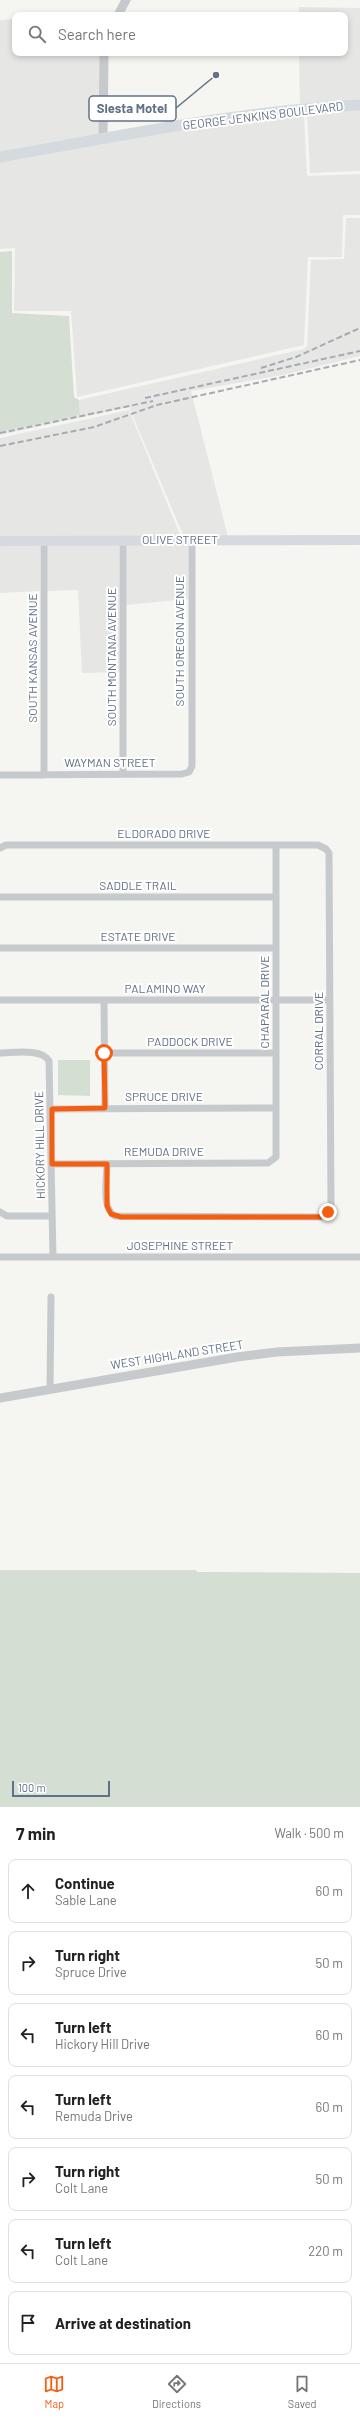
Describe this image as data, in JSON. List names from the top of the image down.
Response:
{
  "streets": {
    "main road": ["GEORGE JENKINS BOULEVARD", "OLIVE STREET"],
    "street": [
      "SOUTH OREGON AVENUE",
      "SOUTH MONTANA AVENUE",
      "SOUTH KANSAS AVENUE",
      "WAYMAN STREET",
      "ELDORADO DRIVE",
      "SADDLE TRAIL",
      "ESTATE DRIVE",
      "PALAMINO WAY",
      "CHAPARAL DRIVE",
      "CORRAL DRIVE",
      "PADDOCK DRIVE",
      "SPRUCE DRIVE",
      "HICKORY HILL DRIVE",
      "REMUDA DRIVE",
      "JOSEPHINE STREET",
      "WEST HIGHLAND STREET"
    ]
  },
  "crossings": [
    ["OLIVE STREET", "SOUTH OREGON AVENUE"],
    ["OLIVE STREET", "SOUTH MONTANA AVENUE"],
    ["OLIVE STREET", "SOUTH KANSAS AVENUE"],
    ["SOUTH OREGON AVENUE", "WAYMAN STREET"],
    ["SOUTH MONTANA AVENUE", "WAYMAN STREET"],
    ["SOUTH KANSAS AVENUE", "WAYMAN STREET"],
    ["ELDORADO DRIVE", "CHAPARAL DRIVE"],
    ["ELDORADO DRIVE", "CORRAL DRIVE"],
    ["SADDLE TRAIL", "CHAPARAL DRIVE"],
    ["ESTATE DRIVE", "CHAPARAL DRIVE"],
    ["PALAMINO WAY", "CHAPARAL DRIVE"],
    ["PALAMINO WAY", "CORRAL DRIVE"],
    ["CHAPARAL DRIVE", "PADDOCK DRIVE"],
    ["CHAPARAL DRIVE", "SPRUCE DRIVE"],
    ["CHAPARAL DRIVE", "REMUDA DRIVE"],
    ["CORRAL DRIVE", "REMUDA DRIVE"],
    ["SPRUCE DRIVE", "HICKORY HILL DRIVE"],
    ["HICKORY HILL DRIVE", "REMUDA DRIVE"],
    ["HICKORY HILL DRIVE", "JOSEPHINE STREET"]
  ],
  "places": ["Siesta Motel"],
  "scale_bar": "100 m",
  "page": {
    "search": "Search here",
    "scale": "100 m",
    "heading": ["7 min", "Walk · 500 m"],
    "list": [
      ["Continue", "Sable Lane", "60 m"],
      ["Turn right", "Spruce Drive", "50 m"],
      ["Turn left", "Hickory Hill Drive", "60 m"],
      ["Turn left", "Remuda Drive", "60 m"],
      ["Turn right", "Colt Lane", "50 m"],
      ["Turn left", "Colt Lane", "220 m"],
      "Arrive at destination"
    ],
    "nav": ["Map", "Directions", "Saved"]
  }
}
